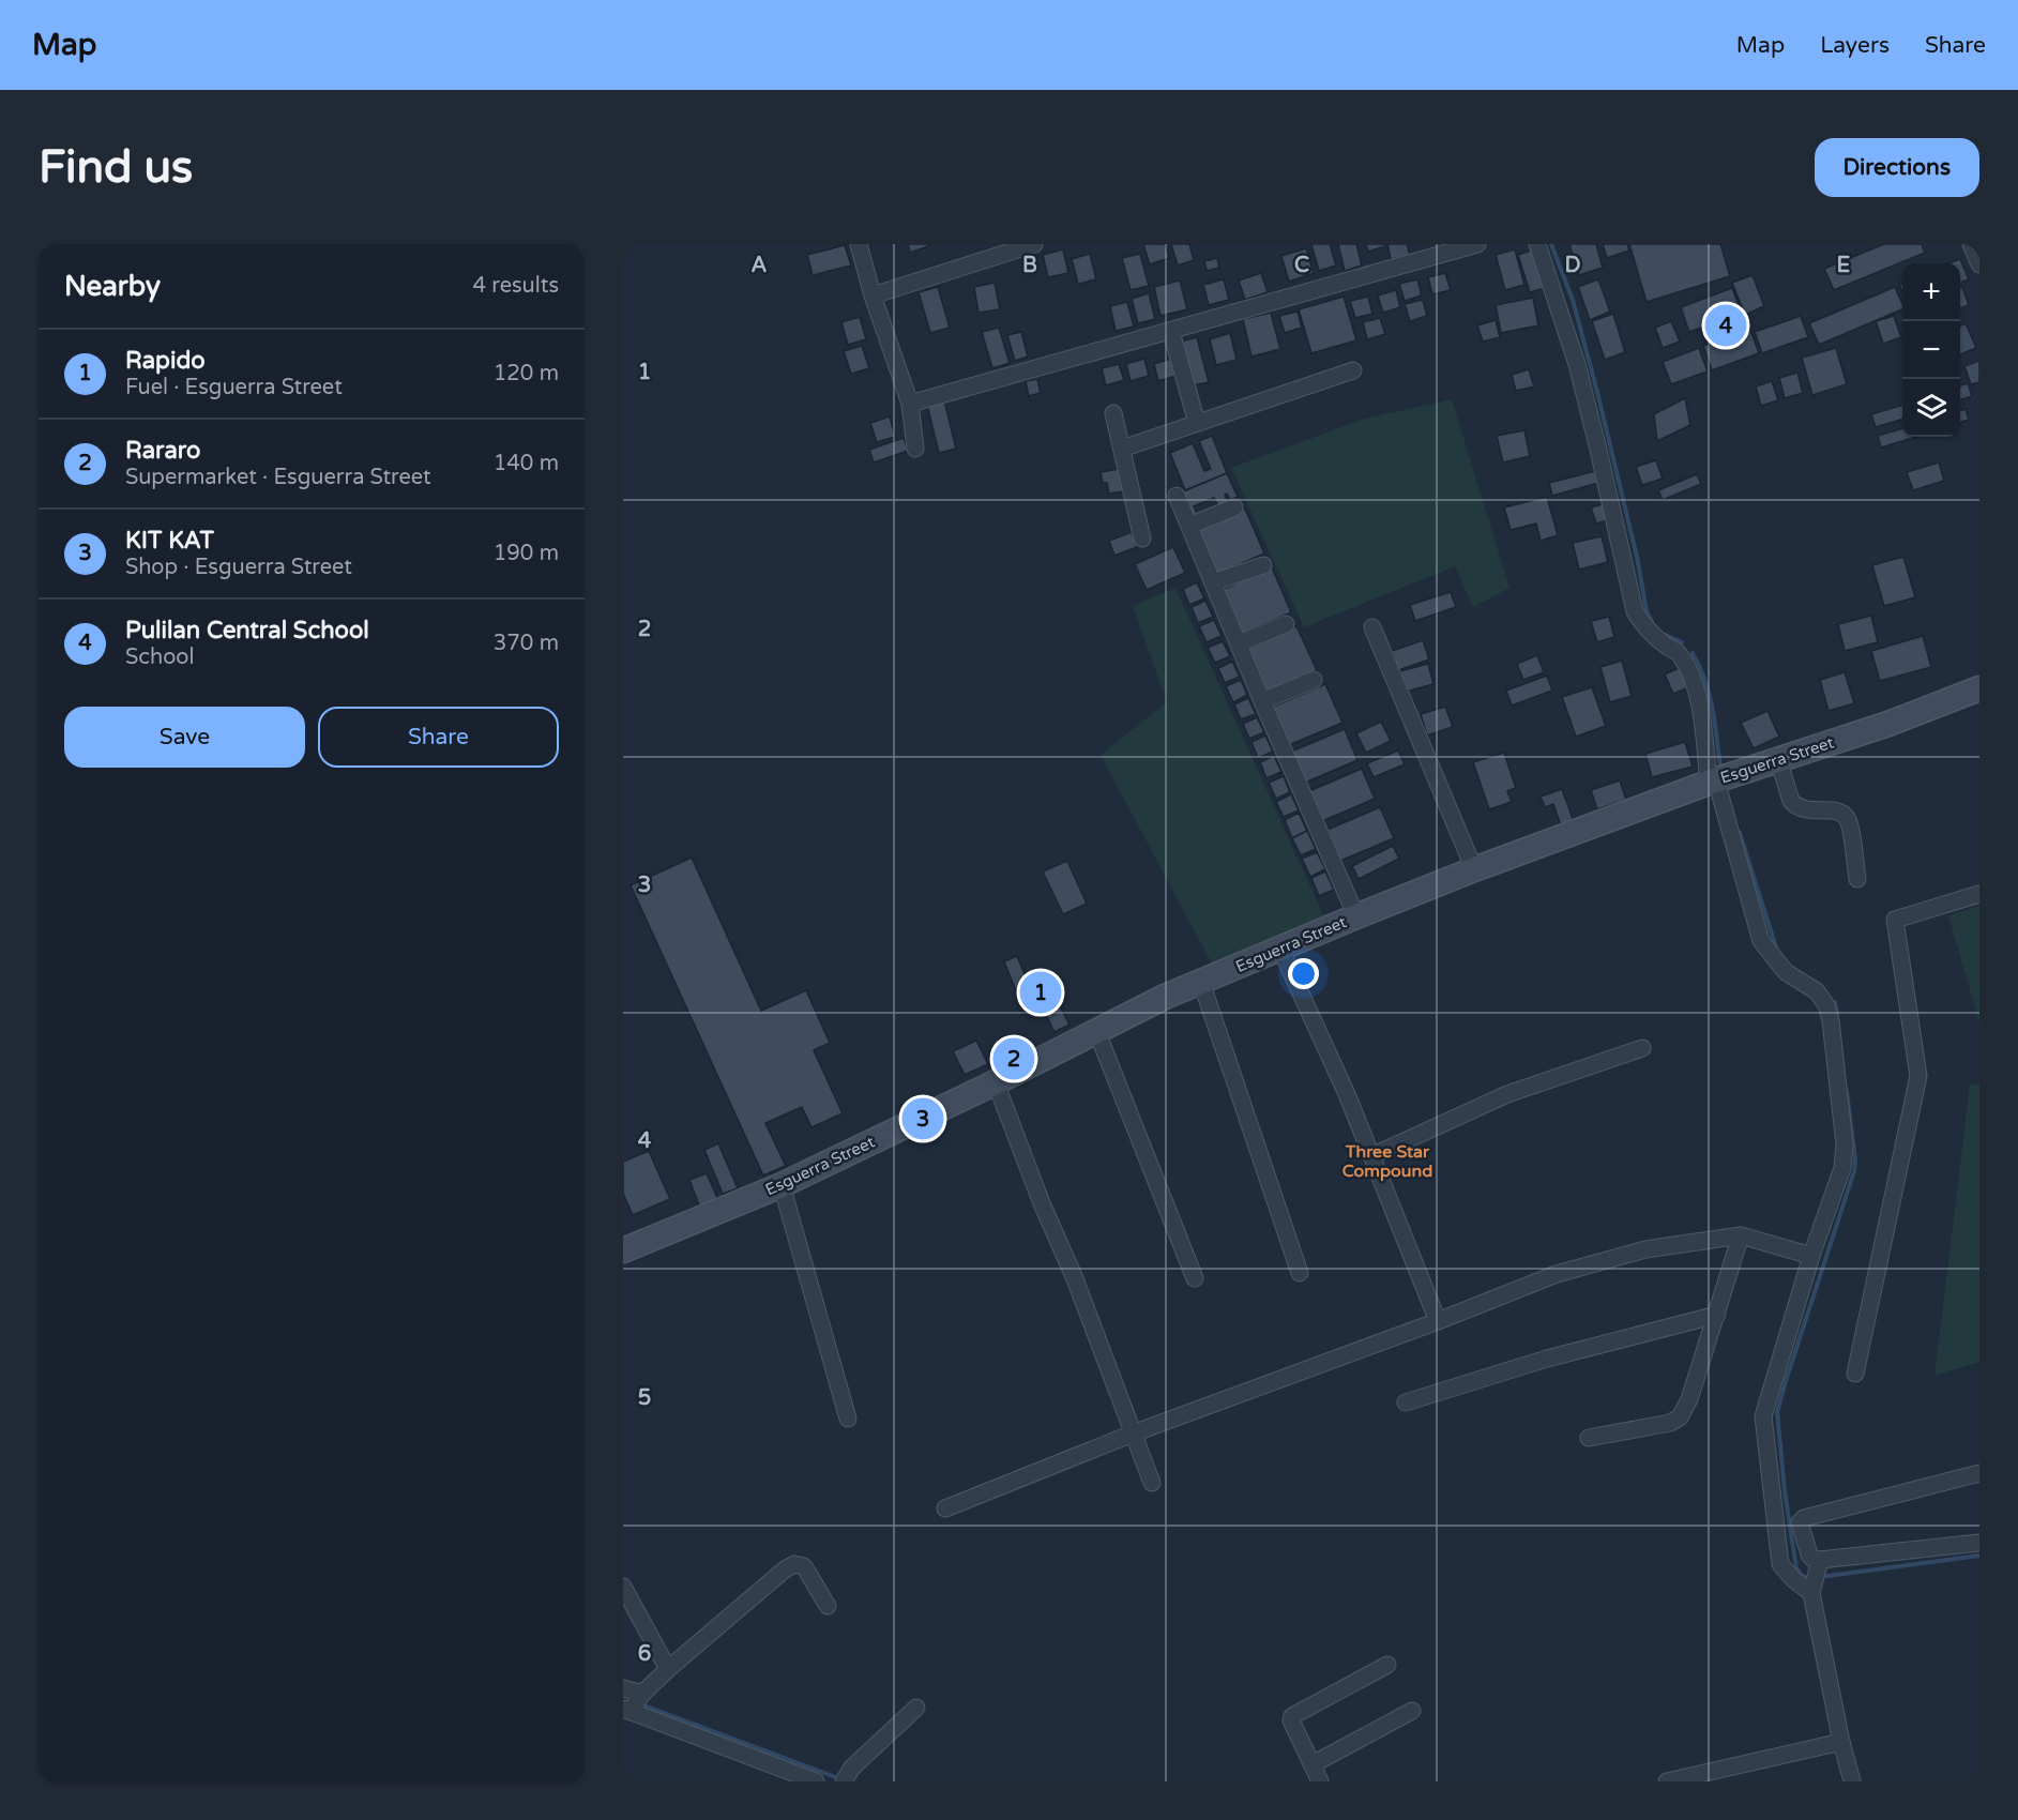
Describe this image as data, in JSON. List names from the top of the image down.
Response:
{
  "streets": {
    "main road": ["Esguerra Street"]
  },
  "districts": ["Three Star Compound"],
  "page": {
    "header": "Map",
    "nav": ["Map", "Layers", "Share"],
    "buttons": [
      "Directions",
      ["Save", "Share"]
    ],
    "title": "Find us",
    "heading": ["Nearby", "4 results"],
    "map_buttons": ["+", "−"],
    "pins": [
      "4",
      "1",
      "2",
      "3"
    ],
    "list": [
      {
        "mark": "1",
        "name": "Rapido",
        "note": "Fuel · Esguerra Street",
        "value": "120 m"
      },
      {
        "mark": "2",
        "name": "Rararo",
        "note": "Supermarket · Esguerra Street",
        "value": "140 m"
      },
      {
        "mark": "3",
        "name": "KIT KAT",
        "note": "Shop · Esguerra Street",
        "value": "190 m"
      },
      {
        "mark": "4",
        "name": "Pulilan Central School",
        "note": "School",
        "value": "370 m"
      }
    ]
  },
  "grid": {
    "columns": [
      "A",
      "B",
      "C",
      "D",
      "E"
    ],
    "rows": [
      "1",
      "2",
      "3",
      "4",
      "5",
      "6"
    ]
  }
}
